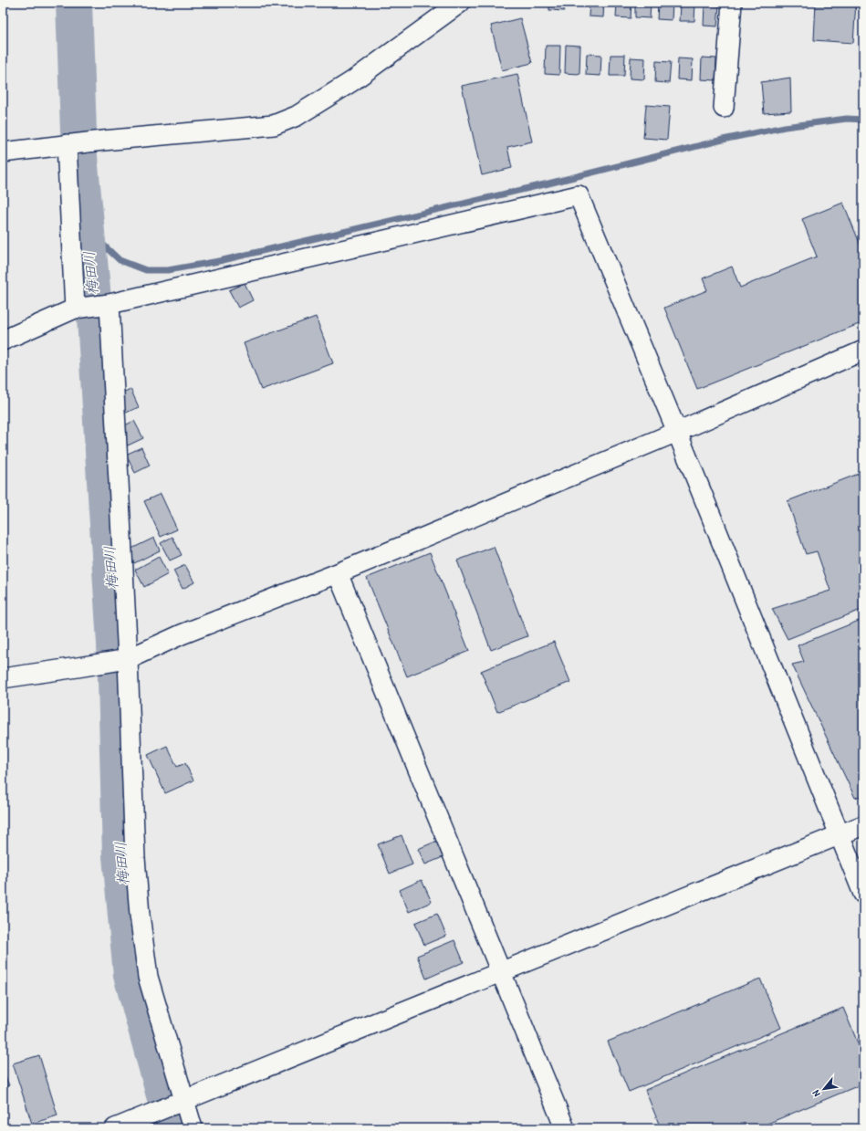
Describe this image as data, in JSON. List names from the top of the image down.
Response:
{
  "water": ["梅田川"],
  "north": "bottom left"
}
